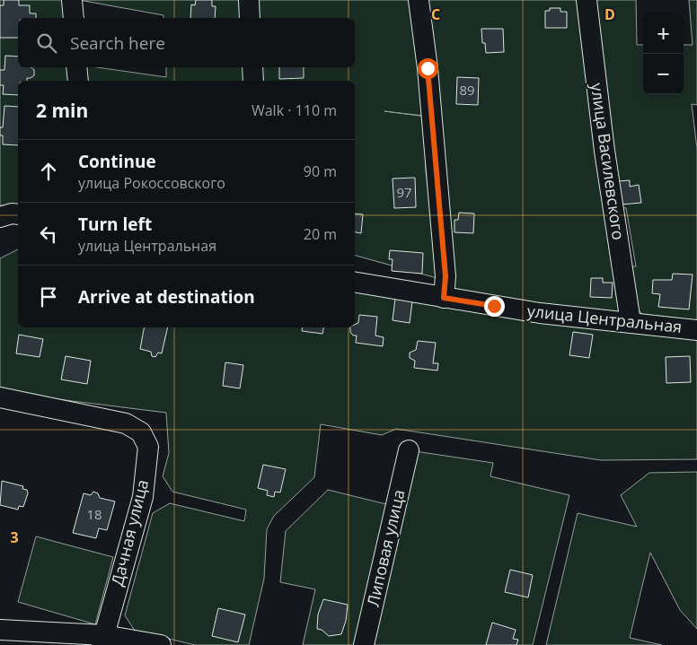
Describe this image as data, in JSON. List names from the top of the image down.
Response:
{
  "streets": {
    "street": [
      "улица Василевского",
      "улица Центральная",
      "Дачная улица",
      "Липовая улица"
    ]
  },
  "crossings": [
    ["улица Василевского", "улица Центральная"]
  ],
  "house_numbers": ["89", "97", "18"],
  "page": {
    "map_buttons": ["+", "−"],
    "search": "Search here",
    "heading": ["2 min", "Walk · 110 m"],
    "list": [
      ["Continue", "улица Рокоссовского", "90 m"],
      ["Turn left", "улица Центральная", "20 m"],
      "Arrive at destination"
    ]
  },
  "grid": {
    "columns": ["C", "D"],
    "rows": ["3"]
  }
}
